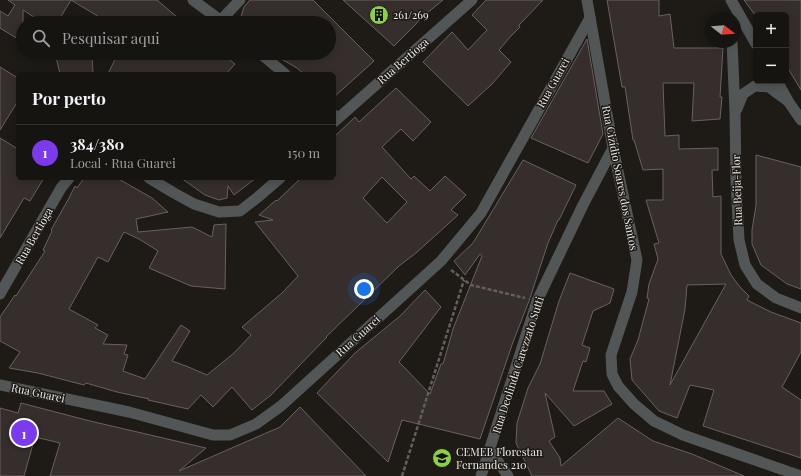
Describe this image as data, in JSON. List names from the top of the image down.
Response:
{
  "streets": {
    "street": [
      "Rua Bertioga",
      "Rua Guarei",
      "Rua Cizídio Soares dos Santos",
      "Rua Beija-Flor",
      "Rua Deolinda Carezzato Sutti"
    ]
  },
  "crossings": [
    ["Rua Guarei", "Rua Cizídio Soares dos Santos"],
    ["Rua Cizídio Soares dos Santos", "Rua Deolinda Carezzato Sutti"]
  ],
  "places": {
    "building": ["261/269"],
    "school or university": ["CEMEB Florestan Fernandes 210"]
  },
  "north": "right",
  "page": {
    "map_buttons": ["+", "−"],
    "search": "Pesquisar aqui",
    "heading": "Por perto",
    "list": [
      {
        "mark": "1",
        "name": "384/380",
        "note": "Local · Rua Guarei",
        "value": "150 m"
      }
    ],
    "pins": "1"
  }
}
